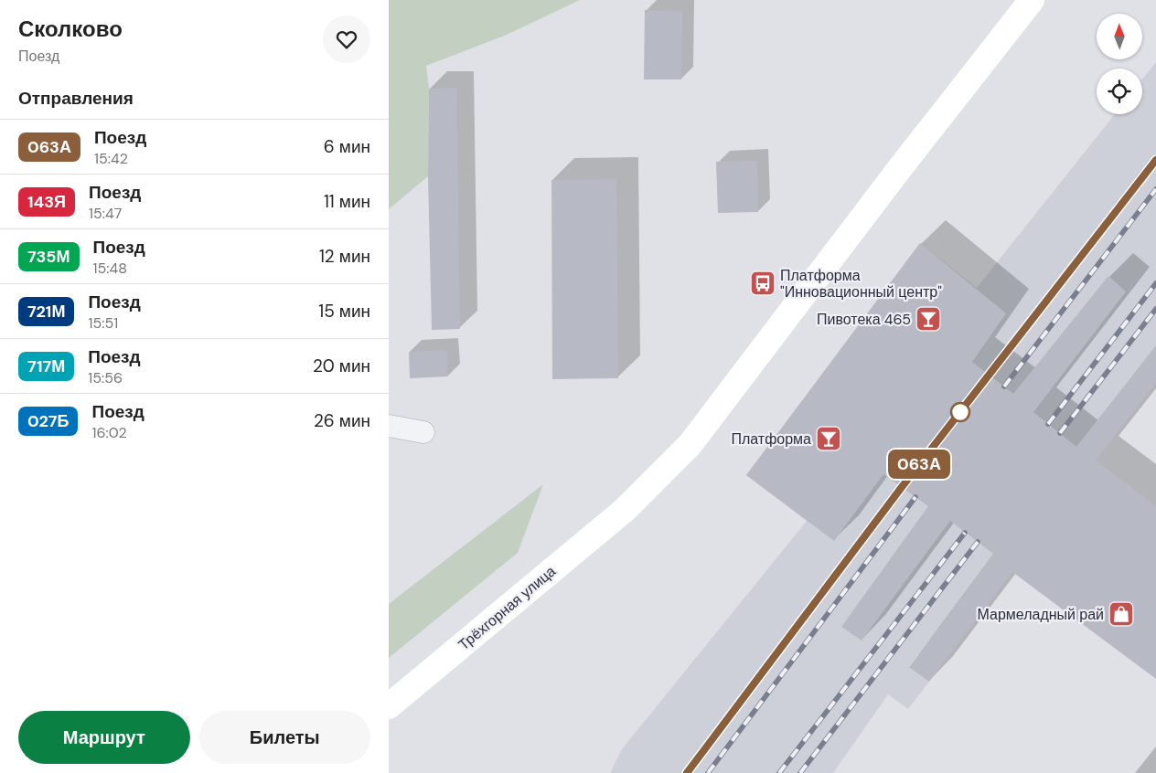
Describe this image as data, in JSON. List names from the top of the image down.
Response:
{
  "streets": {
    "street": ["Трёхгорная улица"]
  },
  "places": {
    "bus stop": ["Платформа \"Инновационный центр\""],
    "bar": ["Пивотека 465", "Платформа"],
    "shop": ["Мармеладный рай"]
  },
  "north": "top",
  "page": {
    "heading": [
      ["Сколково", "Поезд"],
      "Отправления"
    ],
    "on_map": "063А",
    "list": [
      {
        "mark": "063А",
        "name": "Поезд",
        "note": "15:42",
        "value": "6 мин"
      },
      {
        "mark": "143Я",
        "name": "Поезд",
        "note": "15:47",
        "value": "11 мин"
      },
      {
        "mark": "735М",
        "name": "Поезд",
        "note": "15:48",
        "value": "12 мин"
      },
      {
        "mark": "721М",
        "name": "Поезд",
        "note": "15:51",
        "value": "15 мин"
      },
      {
        "mark": "717М",
        "name": "Поезд",
        "note": "15:56",
        "value": "20 мин"
      },
      {
        "mark": "027Б",
        "name": "Поезд",
        "note": "16:02",
        "value": "26 мин"
      }
    ],
    "buttons": ["Маршрут", "Билеты"]
  }
}
